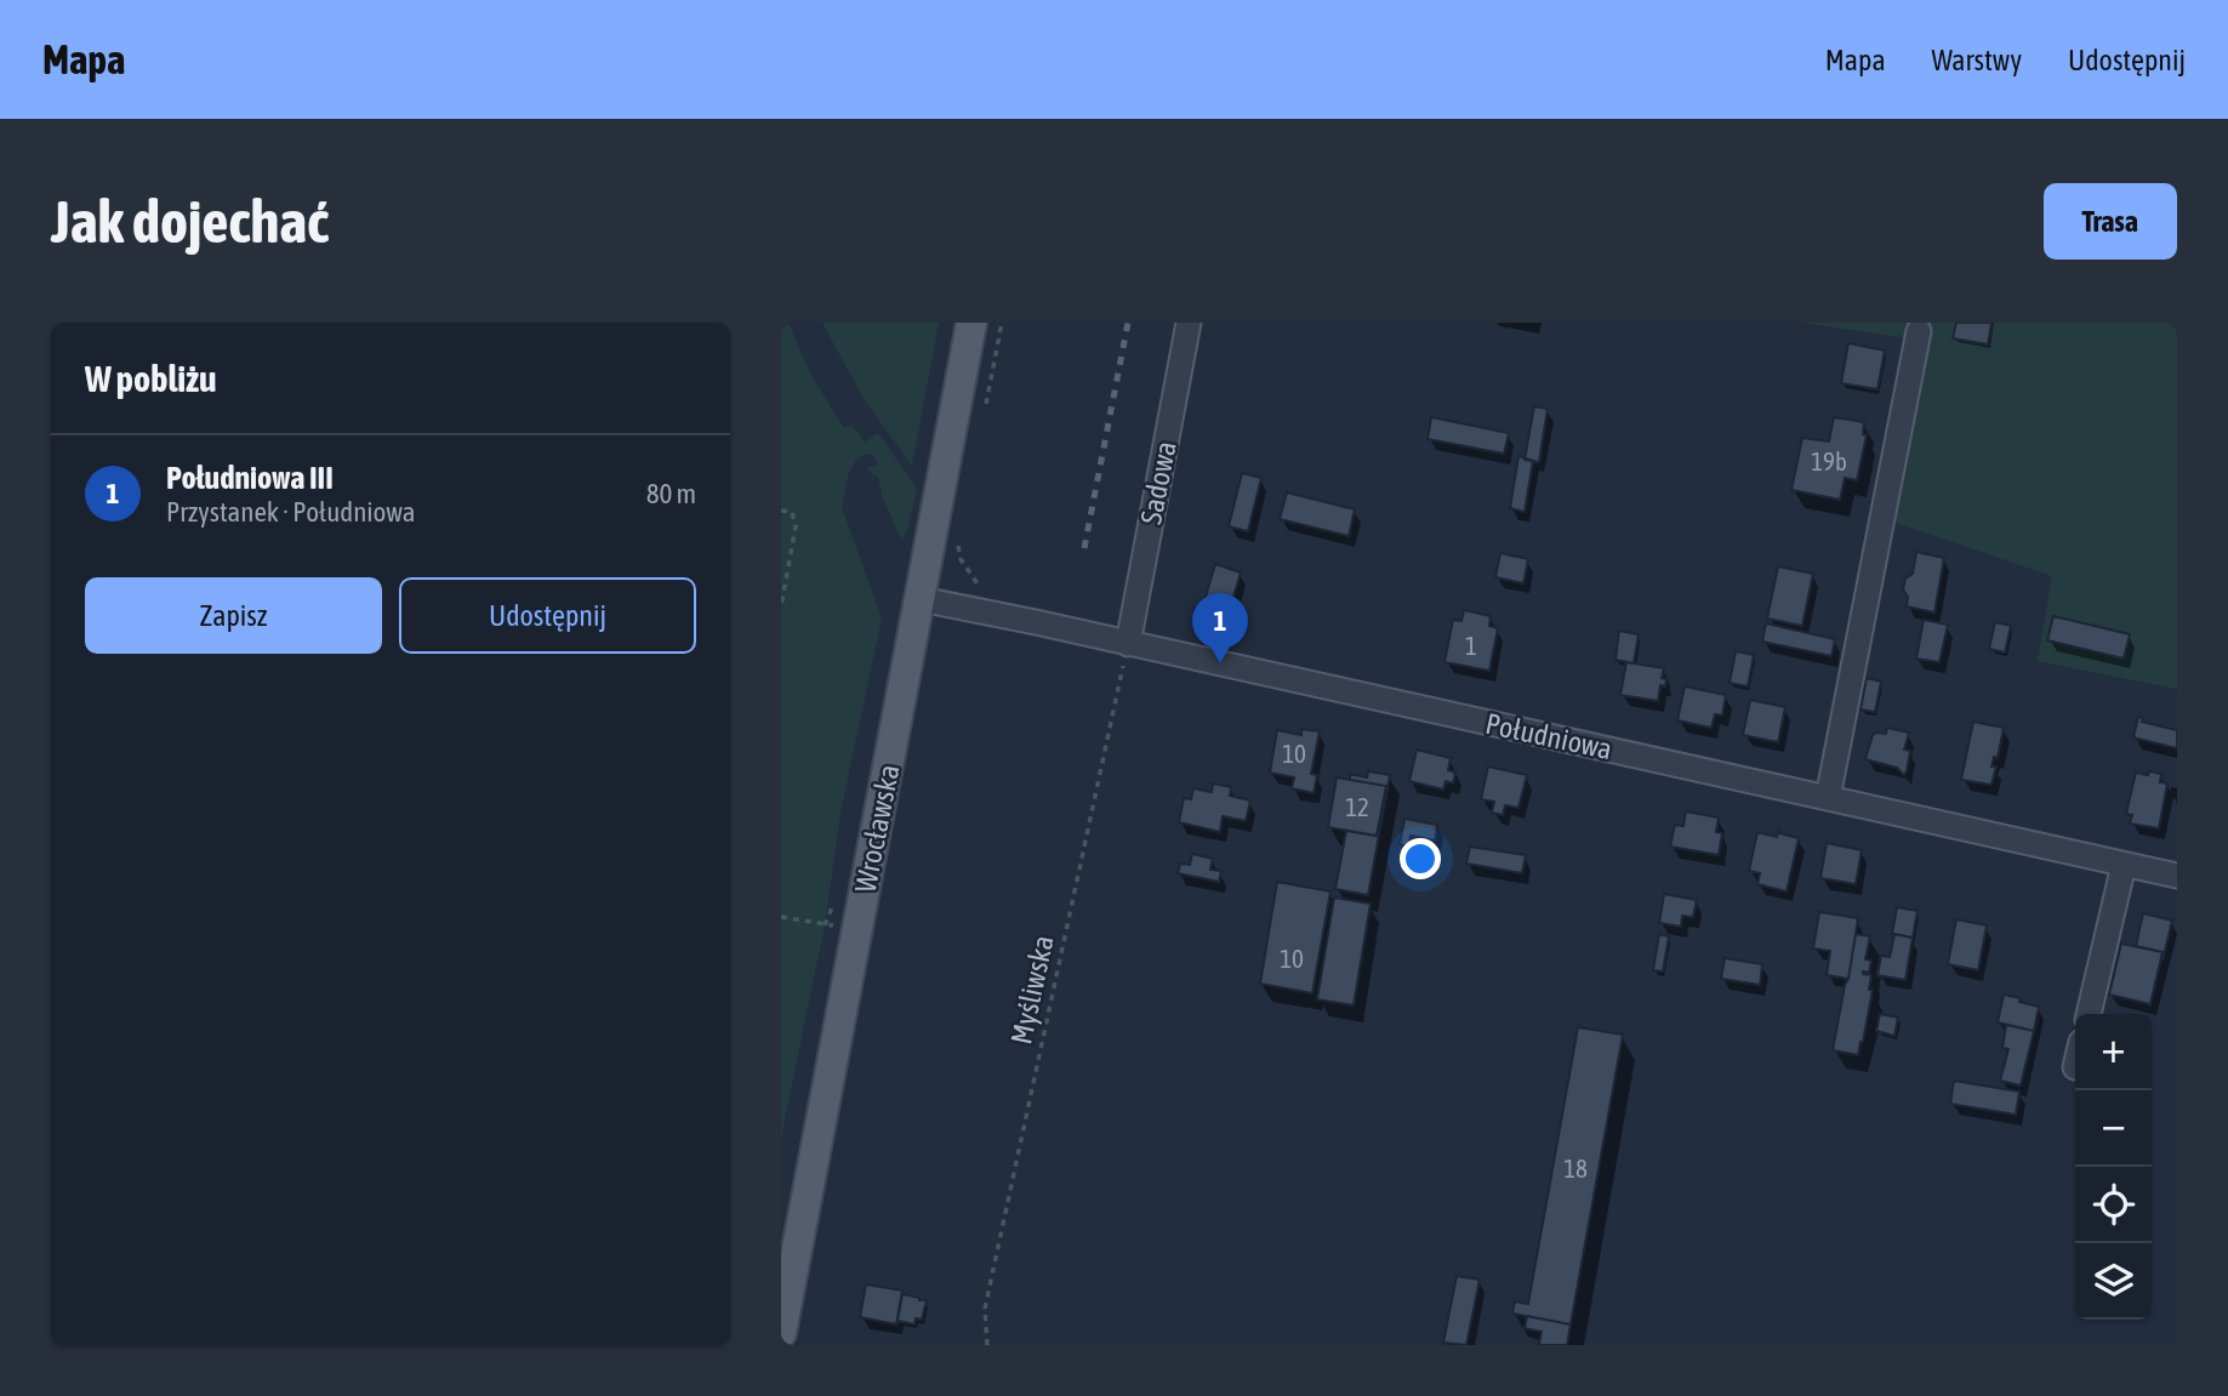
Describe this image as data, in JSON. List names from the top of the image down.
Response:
{
  "streets": {
    "main road": ["Wrocławska"],
    "street": ["Sadowa", "Południowa"],
    "path": ["Myśliwska"]
  },
  "crossings": [
    ["Sadowa", "Południowa"],
    ["Sadowa", "Myśliwska"],
    ["Południowa", "Wrocławska"],
    ["Południowa", "Myśliwska"]
  ],
  "house_numbers": [
    "19b",
    "1",
    "10",
    "12",
    "10",
    "18"
  ],
  "page": {
    "header": "Mapa",
    "nav": ["Mapa", "Warstwy", "Udostępnij"],
    "buttons": [
      "Trasa",
      ["Zapisz", "Udostępnij"]
    ],
    "title": "Jak dojechać",
    "heading": "W pobliżu",
    "list": [
      {
        "mark": "1",
        "name": "Południowa III",
        "note": "Przystanek · Południowa",
        "value": "80 m"
      }
    ],
    "pins": "1",
    "map_buttons": ["+", "−"]
  }
}
